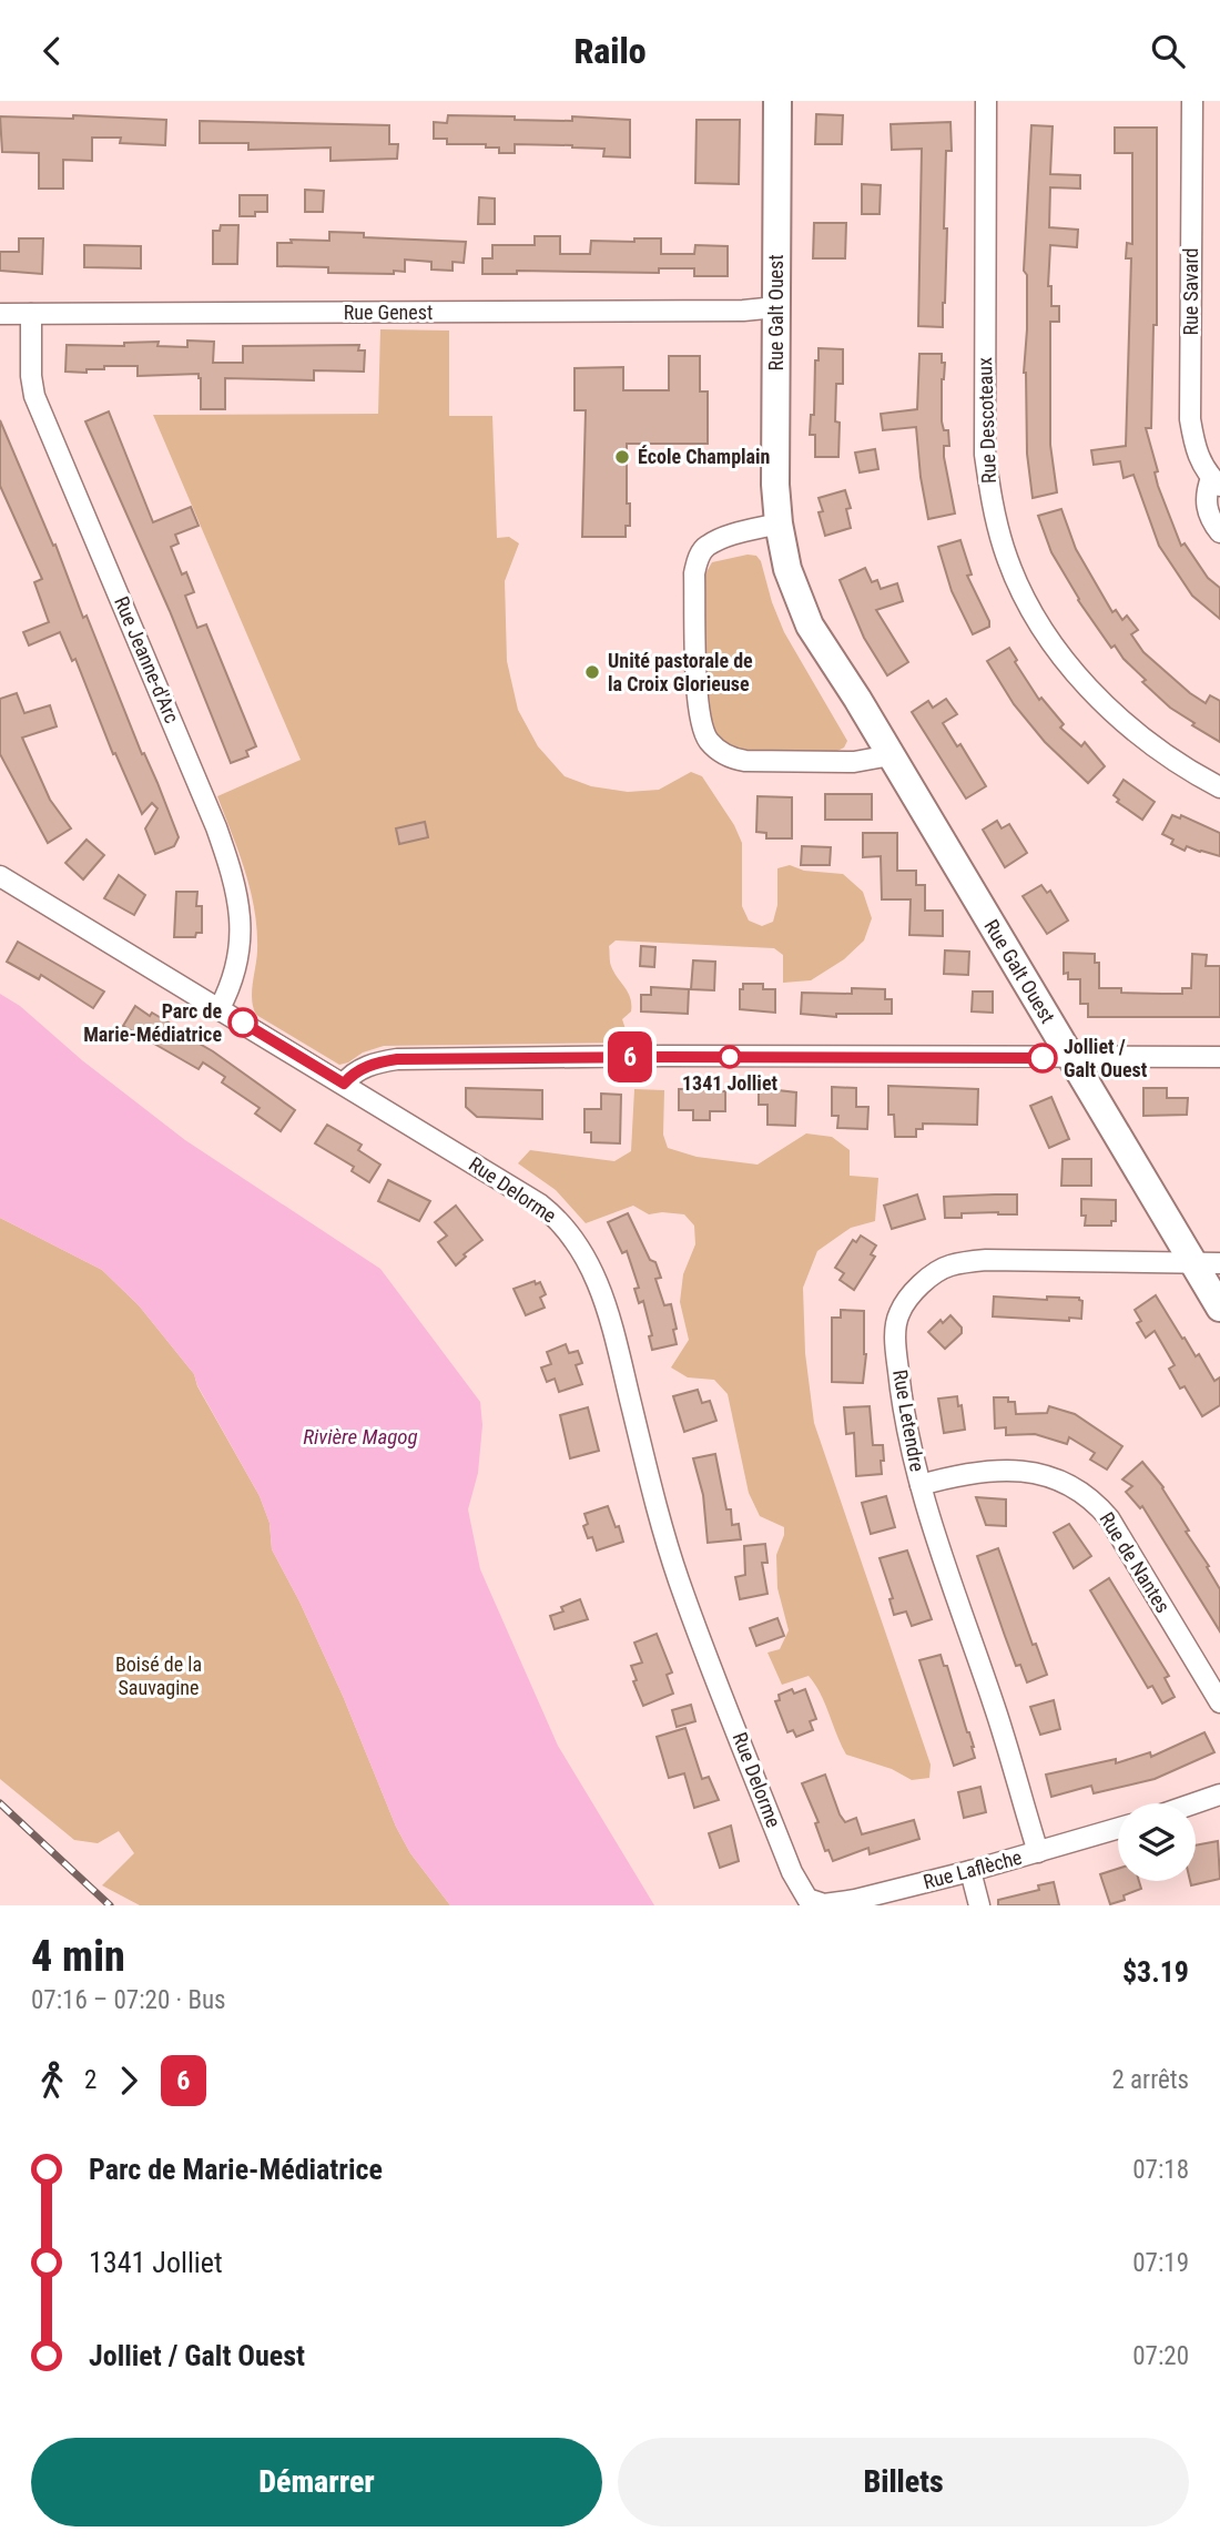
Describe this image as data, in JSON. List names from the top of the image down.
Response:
{
  "streets": {
    "street": [
      "Rue Savard",
      "Rue Genest",
      "Rue Galt Ouest",
      "Rue Descoteaux",
      "Rue Jeanne-d'Arc",
      "Rue Delorme",
      "Rue Letendre",
      "Rue de Nantes",
      "Rue Laflèche"
    ]
  },
  "crossings": [
    ["Rue Genest", "Rue Galt Ouest"],
    ["Rue Genest", "Rue Jeanne-d'Arc"],
    ["Rue Galt Ouest", "Rue Letendre"],
    ["Rue Jeanne-d'Arc", "Rue Delorme"],
    ["Rue Delorme", "Rue Laflèche"],
    ["Rue Letendre", "Rue de Nantes"],
    ["Rue Letendre", "Rue Laflèche"]
  ],
  "water": ["Rivière Magog"],
  "parks": ["Boisé de la Sauvagine"],
  "places": [
    "École Champlain",
    "Unité pastorale de la Croix Glorieuse",
    "Parc de Marie-Médiatrice",
    "1341 Jolliet",
    "Jolliet / Galt Ouest"
  ],
  "lines": ["bus line 6"],
  "page": {
    "header": "Railo",
    "on_map": "6",
    "heading": ["4 min", "07:16 – 07:20 · Bus", "$3.19"],
    "legs": ["2", "6", "2 arrêts"],
    "list": [
      {
        "name": "Parc de Marie-Médiatrice",
        "value": "07:18"
      },
      {
        "name": "1341 Jolliet",
        "value": "07:19"
      },
      {
        "name": "Jolliet / Galt Ouest",
        "value": "07:20"
      }
    ],
    "buttons": ["Démarrer", "Billets"]
  }
}
